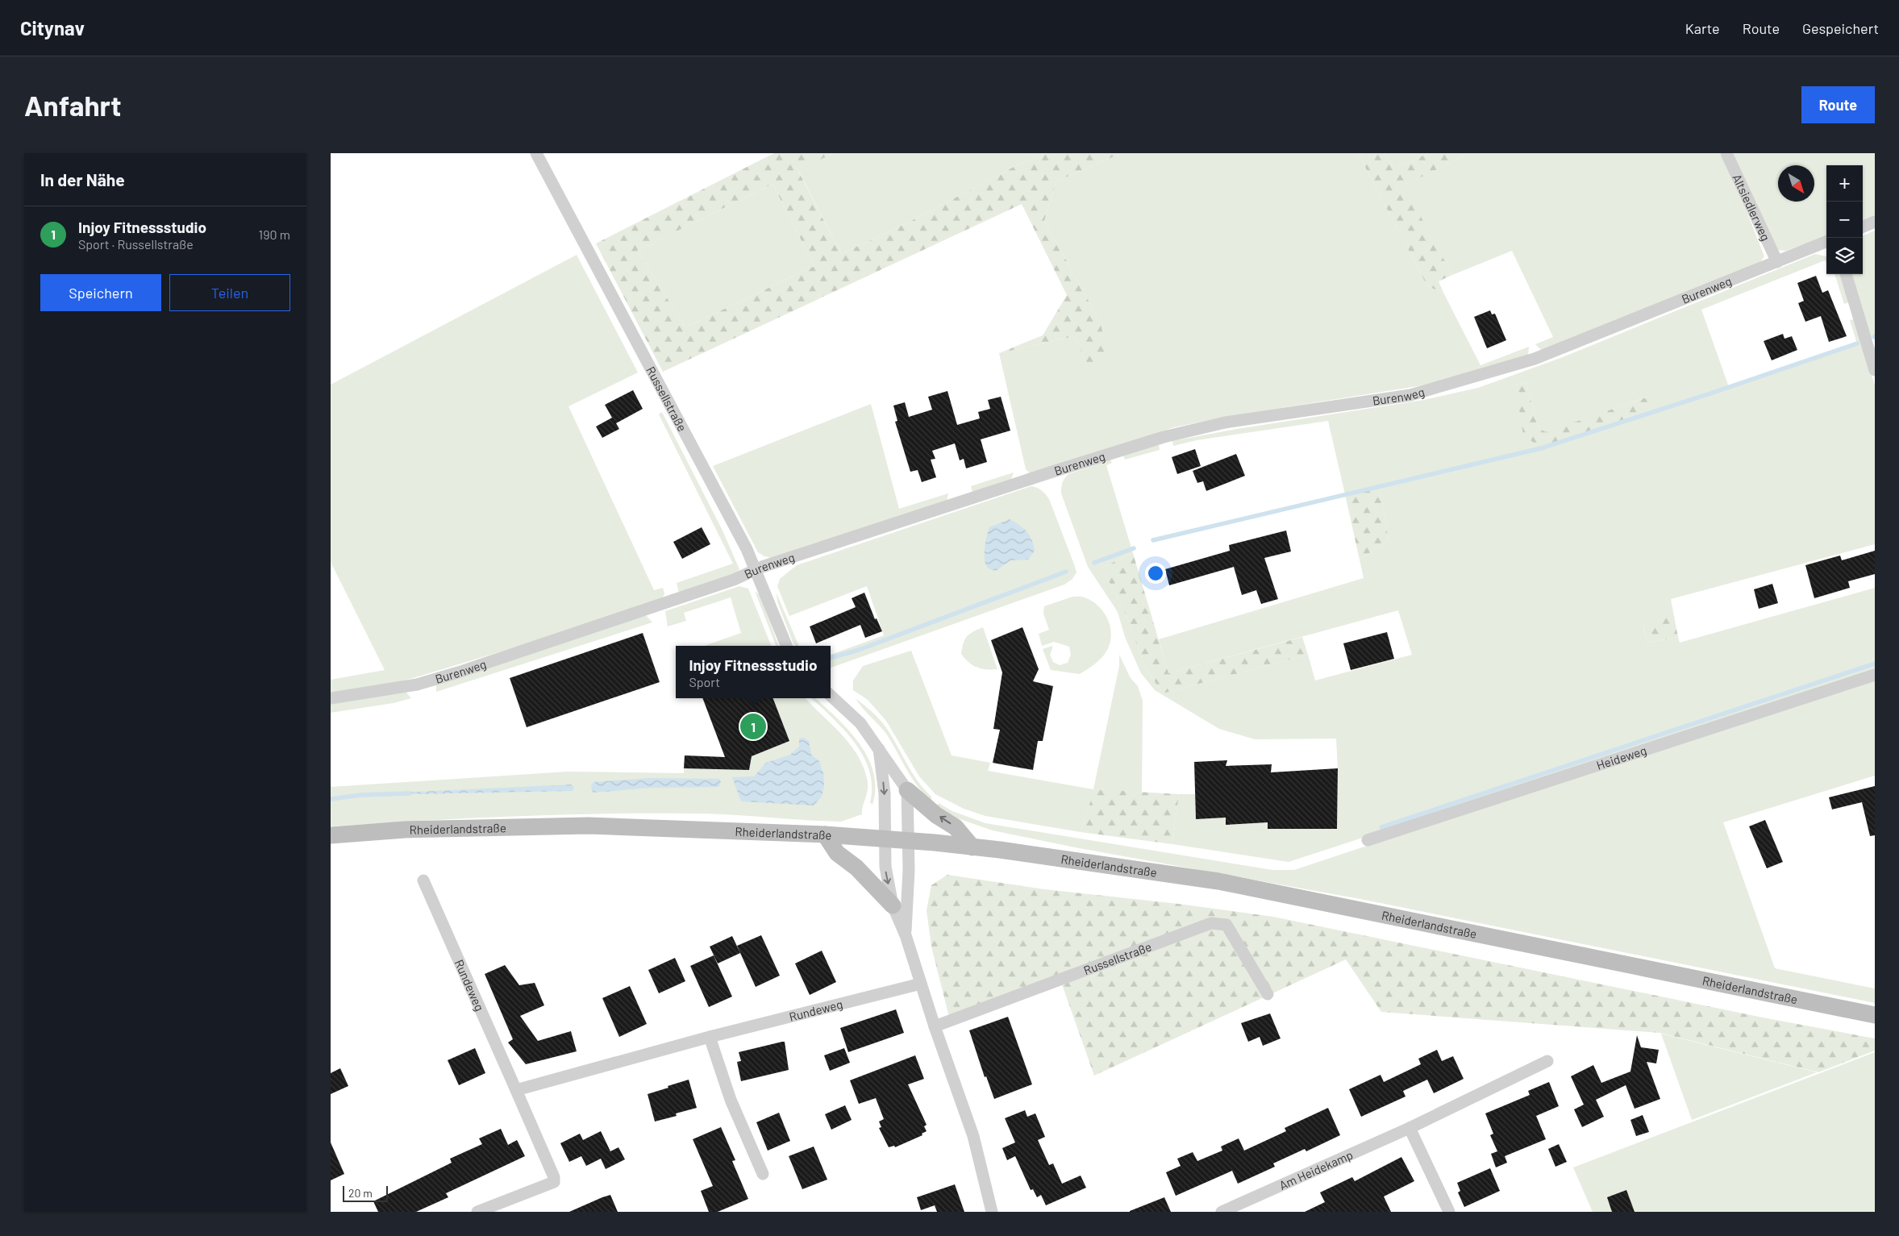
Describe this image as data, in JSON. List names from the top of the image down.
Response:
{
  "streets": {
    "main road": ["Rheiderlandstraße"],
    "street": [
      "Altsiedlerweg",
      "Burenweg",
      "Russellstraße",
      "Heideweg",
      "Rundeweg",
      "Am Heidekamp"
    ]
  },
  "crossings": [
    ["Altsiedlerweg", "Burenweg"],
    ["Burenweg", "Russellstraße"]
  ],
  "scale_bar": "20 m",
  "north": "bottom right",
  "page": {
    "header": "Citynav",
    "nav": ["Karte", "Route", "Gespeichert"],
    "buttons": [
      "Route",
      ["Speichern", "Teilen"]
    ],
    "title": "Anfahrt",
    "heading": "In der Nähe",
    "map_buttons": ["+", "−"],
    "list": [
      {
        "mark": "1",
        "name": "Injoy Fitnessstudio",
        "note": "Sport · Russellstraße",
        "value": "190 m"
      }
    ],
    "popup": ["Injoy Fitnessstudio", "Sport"],
    "pins": "1",
    "scale": "20 m"
  }
}
